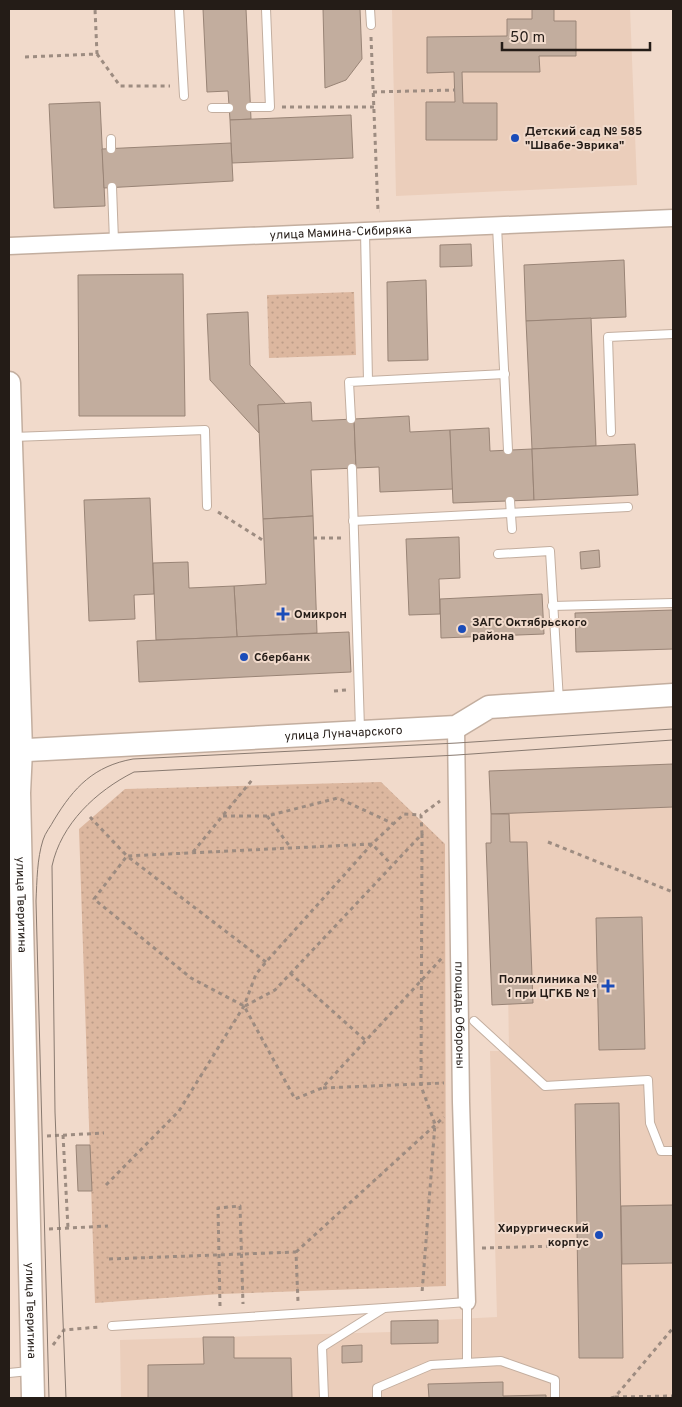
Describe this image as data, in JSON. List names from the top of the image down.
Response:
{
  "streets": {
    "street": [
      "улица Мамина-Сибиряка",
      "улица Луначарского",
      "улица Тверитина",
      "площадь Обороны"
    ]
  },
  "crossings": [
    ["улица Луначарского", "улица Тверитина"],
    ["улица Луначарского", "площадь Обороны"]
  ],
  "places": {
    "other": [
      "Детский сад № 585 \"Швабе-Эврика\"",
      "ЗАГС Октябрьского района",
      "Сбербанк",
      "Хирургический корпус"
    ],
    "health": ["Омикрон", "Поликлиника № 1 при ЦГКБ № 1"]
  },
  "scale_bar": "50 m"
}
